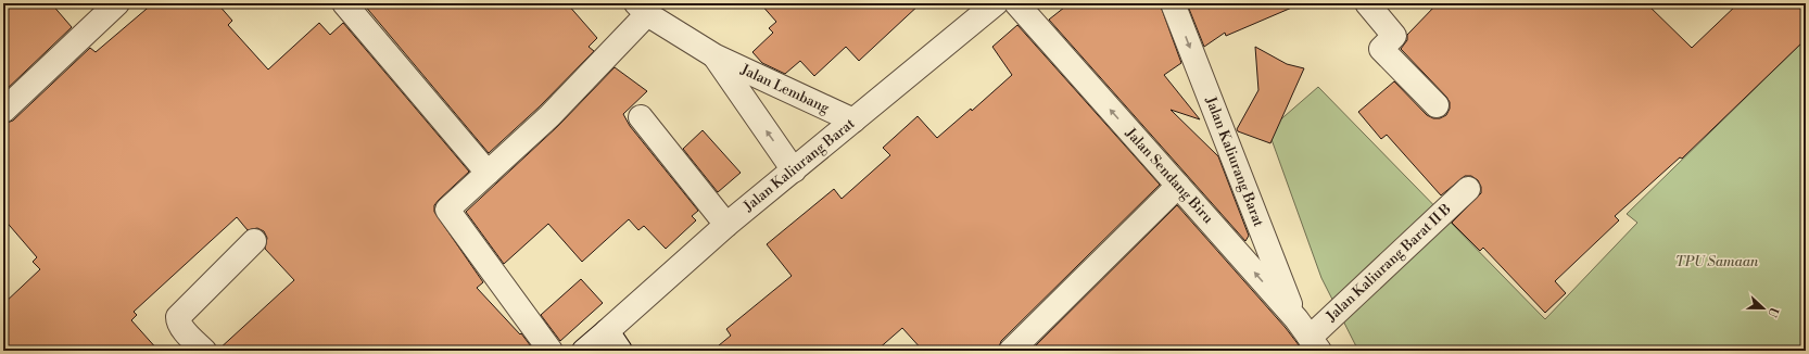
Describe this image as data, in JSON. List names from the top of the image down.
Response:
{
  "streets": {
    "street": [
      "Jalan Lembang",
      "Jalan Kaliurang Barat",
      "Jalan Sendang Biru",
      "Jalan Kaliurang Barat II B"
    ]
  },
  "crossings": [
    ["Jalan Lembang", "Jalan Kaliurang Barat"],
    ["Jalan Kaliurang Barat", "Jalan Sendang Biru"],
    ["Jalan Kaliurang Barat", "Jalan Kaliurang Barat II B"],
    ["Jalan Sendang Biru", "Jalan Kaliurang Barat II B"]
  ],
  "one_way": ["Jalan Kaliurang Barat", "Jalan Sendang Biru"],
  "parks": ["TPU Samaan"],
  "north": "right"
}
